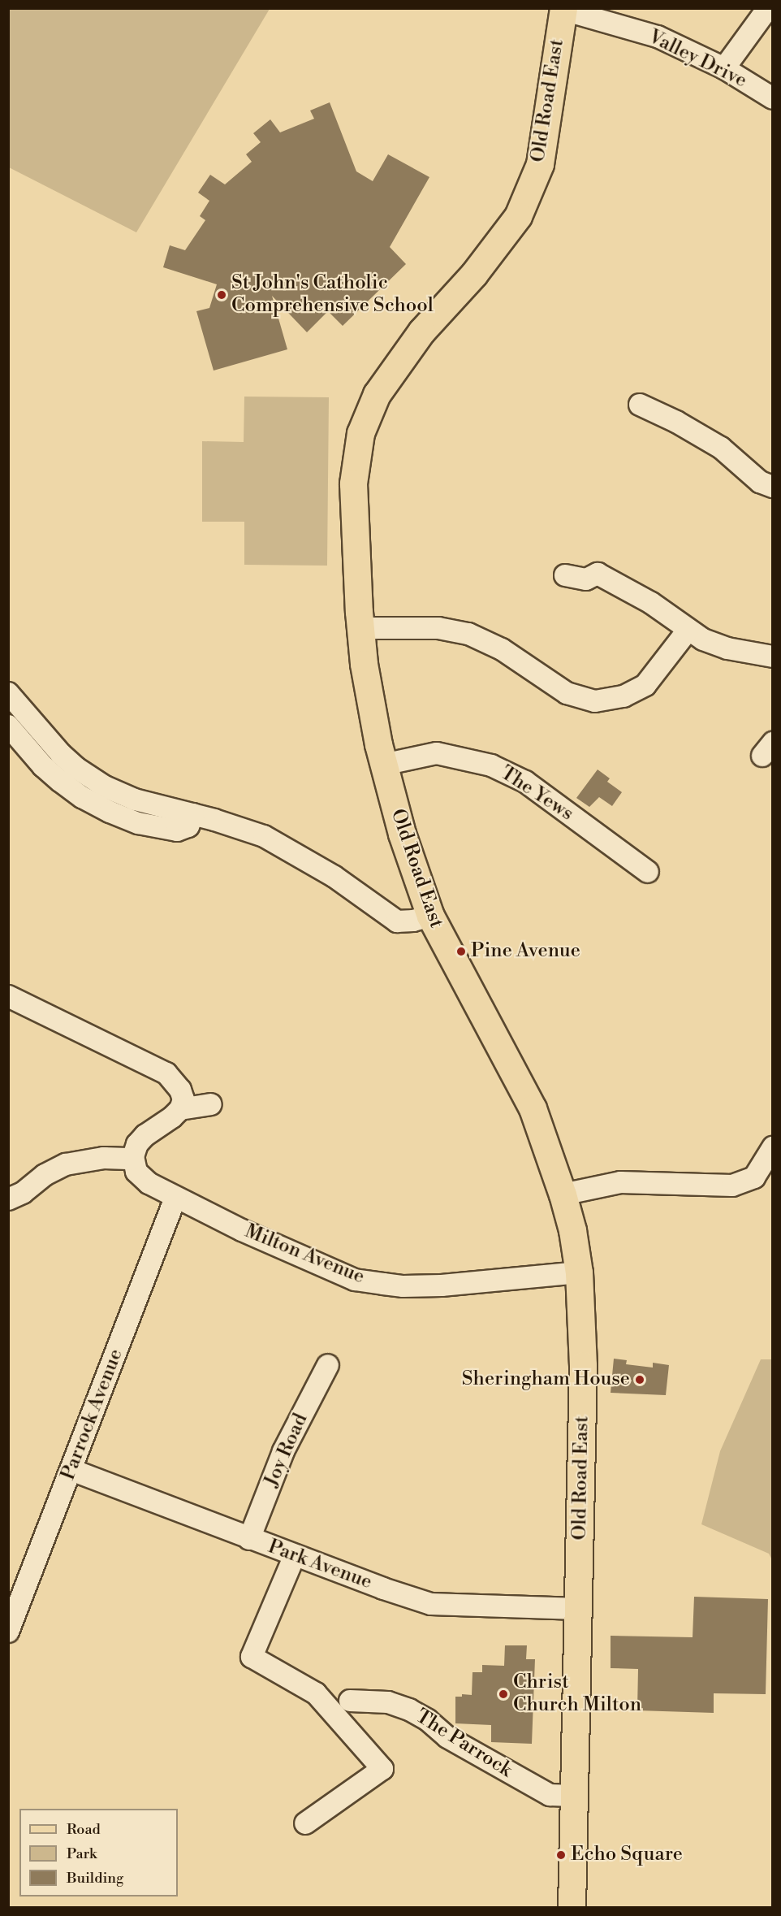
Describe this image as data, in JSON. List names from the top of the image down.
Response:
{
  "streets": {
    "main road": ["Old Road East"],
    "street": [
      "Valley Drive",
      "The Yews",
      "Milton Avenue",
      "Parrock Avenue",
      "Joy Road",
      "Park Avenue",
      "The Parrock"
    ]
  },
  "crossings": [
    ["Valley Drive", "Old Road East"],
    ["Old Road East", "The Yews"],
    ["Old Road East", "Milton Avenue"],
    ["Old Road East", "Park Avenue"],
    ["Old Road East", "The Parrock"],
    ["Milton Avenue", "Parrock Avenue"],
    ["Parrock Avenue", "Park Avenue"],
    ["Joy Road", "Park Avenue"]
  ],
  "places": [
    "St John's Catholic Comprehensive School",
    "Pine Avenue",
    "Sheringham House",
    "Christ Church Milton",
    "Echo Square"
  ],
  "legend": ["Road", "Park", "Building"]
}
